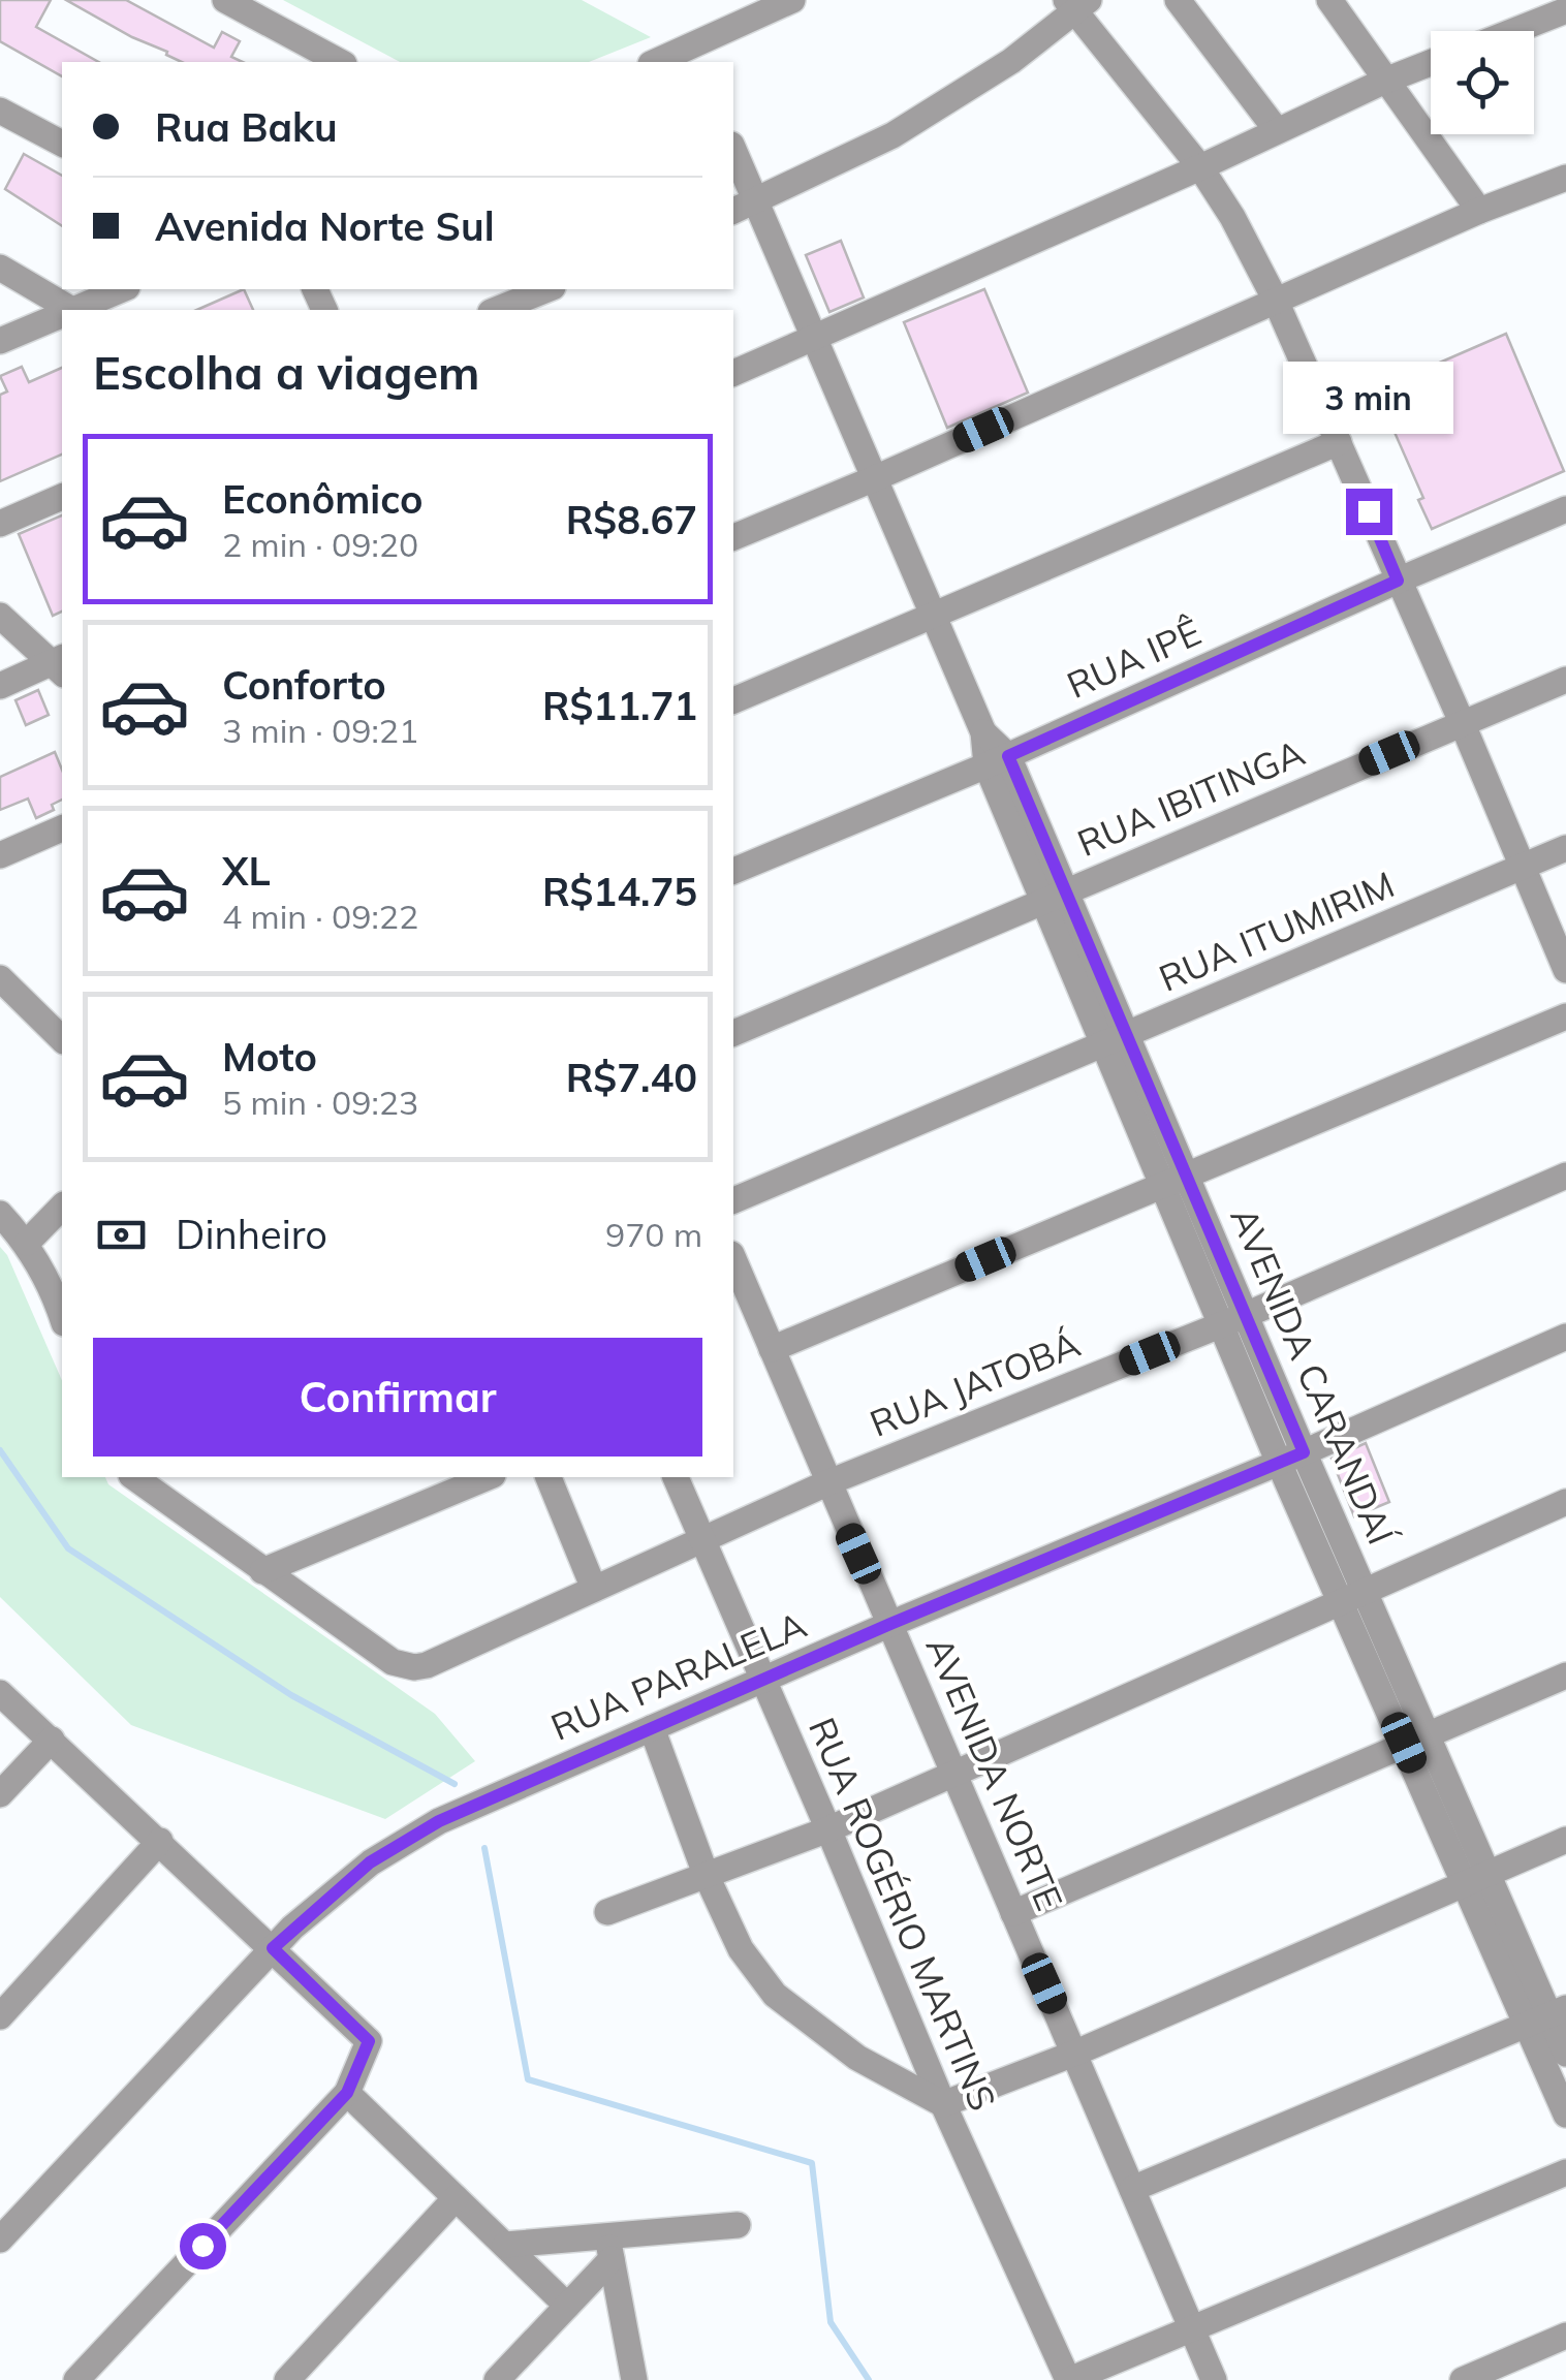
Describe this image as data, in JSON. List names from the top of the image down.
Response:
{
  "streets": {
    "street": [
      "RUA IPÊ",
      "RUA IBITINGA",
      "RUA ITUMIRIM",
      "AVENIDA CARANDAÍ",
      "RUA JATOBÁ",
      "RUA PARALELA",
      "AVENIDA NORTE",
      "RUA ROGÉRIO MARTINS"
    ]
  },
  "crossings": [
    ["RUA IPÊ", "AVENIDA CARANDAÍ"],
    ["RUA IBITINGA", "AVENIDA CARANDAÍ"],
    ["RUA ITUMIRIM", "AVENIDA CARANDAÍ"],
    ["AVENIDA CARANDAÍ", "RUA JATOBÁ"],
    ["AVENIDA CARANDAÍ", "RUA PARALELA"],
    ["RUA JATOBÁ", "AVENIDA NORTE"],
    ["RUA JATOBÁ", "RUA ROGÉRIO MARTINS"],
    ["RUA PARALELA", "AVENIDA NORTE"],
    ["RUA PARALELA", "RUA ROGÉRIO MARTINS"]
  ],
  "page": {
    "banner": ["Rua Baku", "Avenida Norte Sul"],
    "heading": "Escolha a viagem",
    "bubble": "3 min",
    "list": [
      {
        "name": "Econômico",
        "note": "2 min · 09:20",
        "value": "R$8.67"
      },
      {
        "name": "Conforto",
        "note": "3 min · 09:21",
        "value": "R$11.71"
      },
      {
        "name": "XL",
        "note": "4 min · 09:22",
        "value": "R$14.75"
      },
      {
        "name": "Moto",
        "note": "5 min · 09:23",
        "value": "R$7.40"
      }
    ],
    "pay": ["Dinheiro", "970 m"],
    "buttons": "Confirmar"
  }
}
